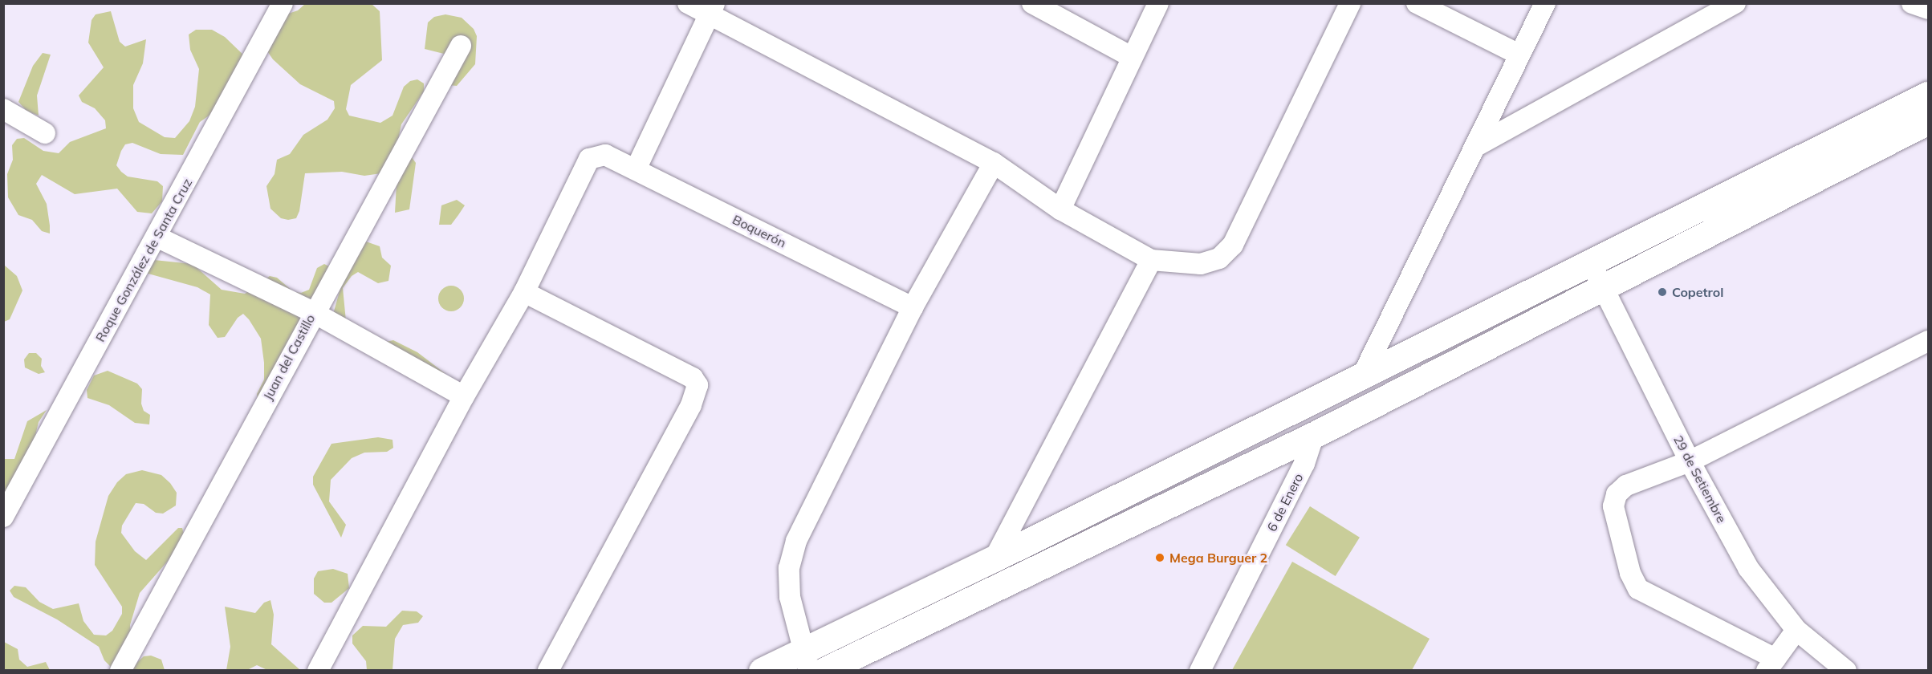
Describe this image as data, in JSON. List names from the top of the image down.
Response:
{
  "streets": {
    "street": [
      "Boquerón",
      "Roque González de Santa Cruz",
      "Juan del Castillo",
      "29 de Setiembre",
      "6 de Enero"
    ]
  },
  "places": ["Copetrol", "Mega Burguer 2"]
}
